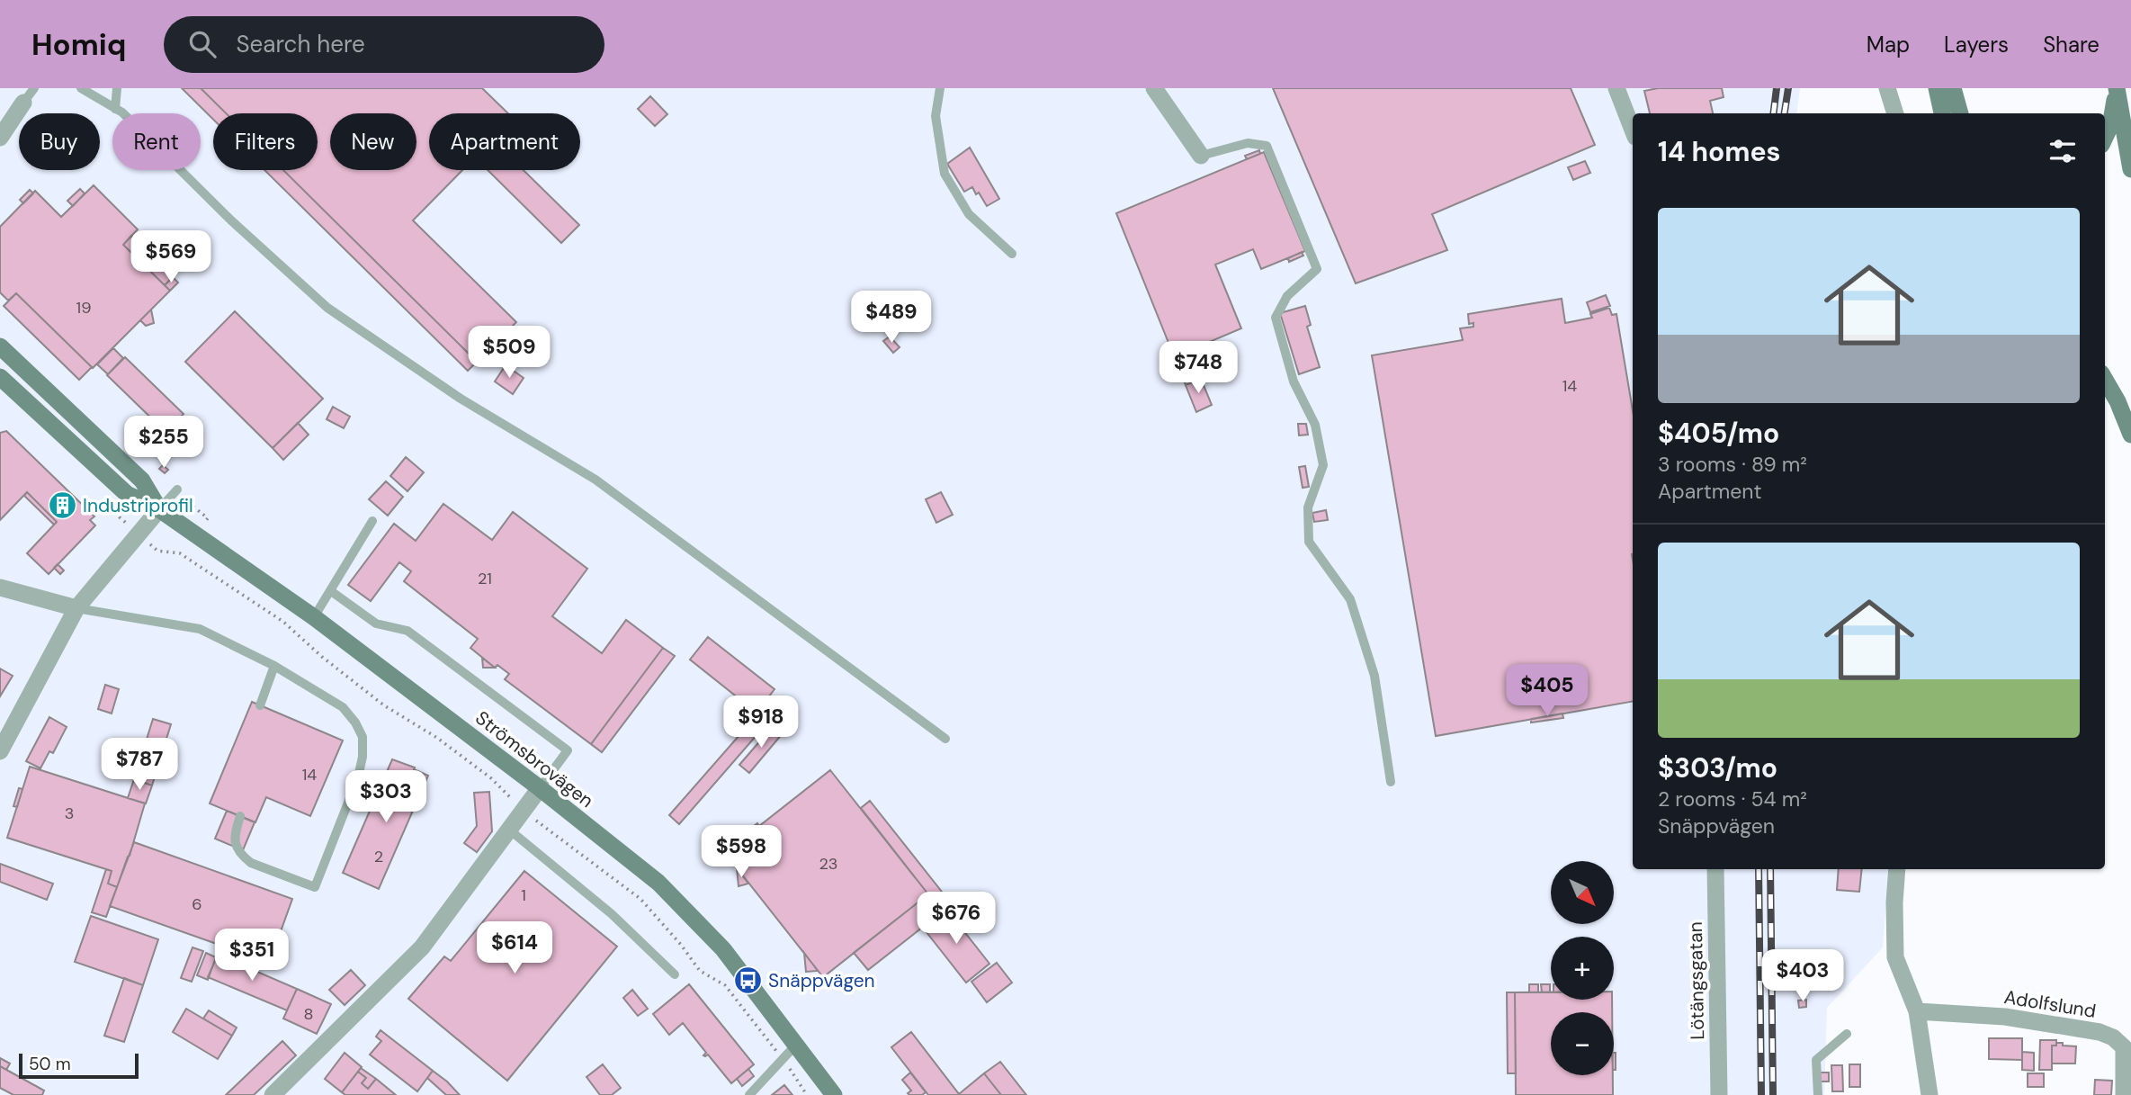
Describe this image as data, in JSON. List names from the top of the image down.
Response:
{
  "streets": {
    "main road": ["Strömsbrovägen"],
    "street": ["Lötängsgatan", "Adolfslund"]
  },
  "places": {
    "building": ["Industriprofil"],
    "bus stop": ["Snäppvägen"]
  },
  "house_numbers": [
    "19",
    "14",
    "21",
    "14",
    "3",
    "2",
    "23",
    "1",
    "6",
    "8"
  ],
  "scale_bar": "50 m",
  "north": "bottom right",
  "page": {
    "header": "Homiq",
    "search": "Search here",
    "nav": ["Map", "Layers", "Share"],
    "chip": [
      "Buy",
      "Rent",
      "Filters",
      "New",
      "Apartment"
    ],
    "heading": "14 homes",
    "list": [
      {
        "name": "$405/mo",
        "note": "3 rooms · 89 m² · Apartment"
      },
      {
        "name": "$303/mo",
        "note": "2 rooms · 54 m² · Snäppvägen"
      }
    ],
    "price": [
      "$569",
      "$489",
      "$509",
      "$748",
      "$255",
      "$405",
      "$918",
      "$787",
      "$303",
      "$598",
      "$676",
      "$614",
      "$351",
      "$403"
    ],
    "map_buttons": ["+", "−"],
    "scale": "50 m"
  }
}
